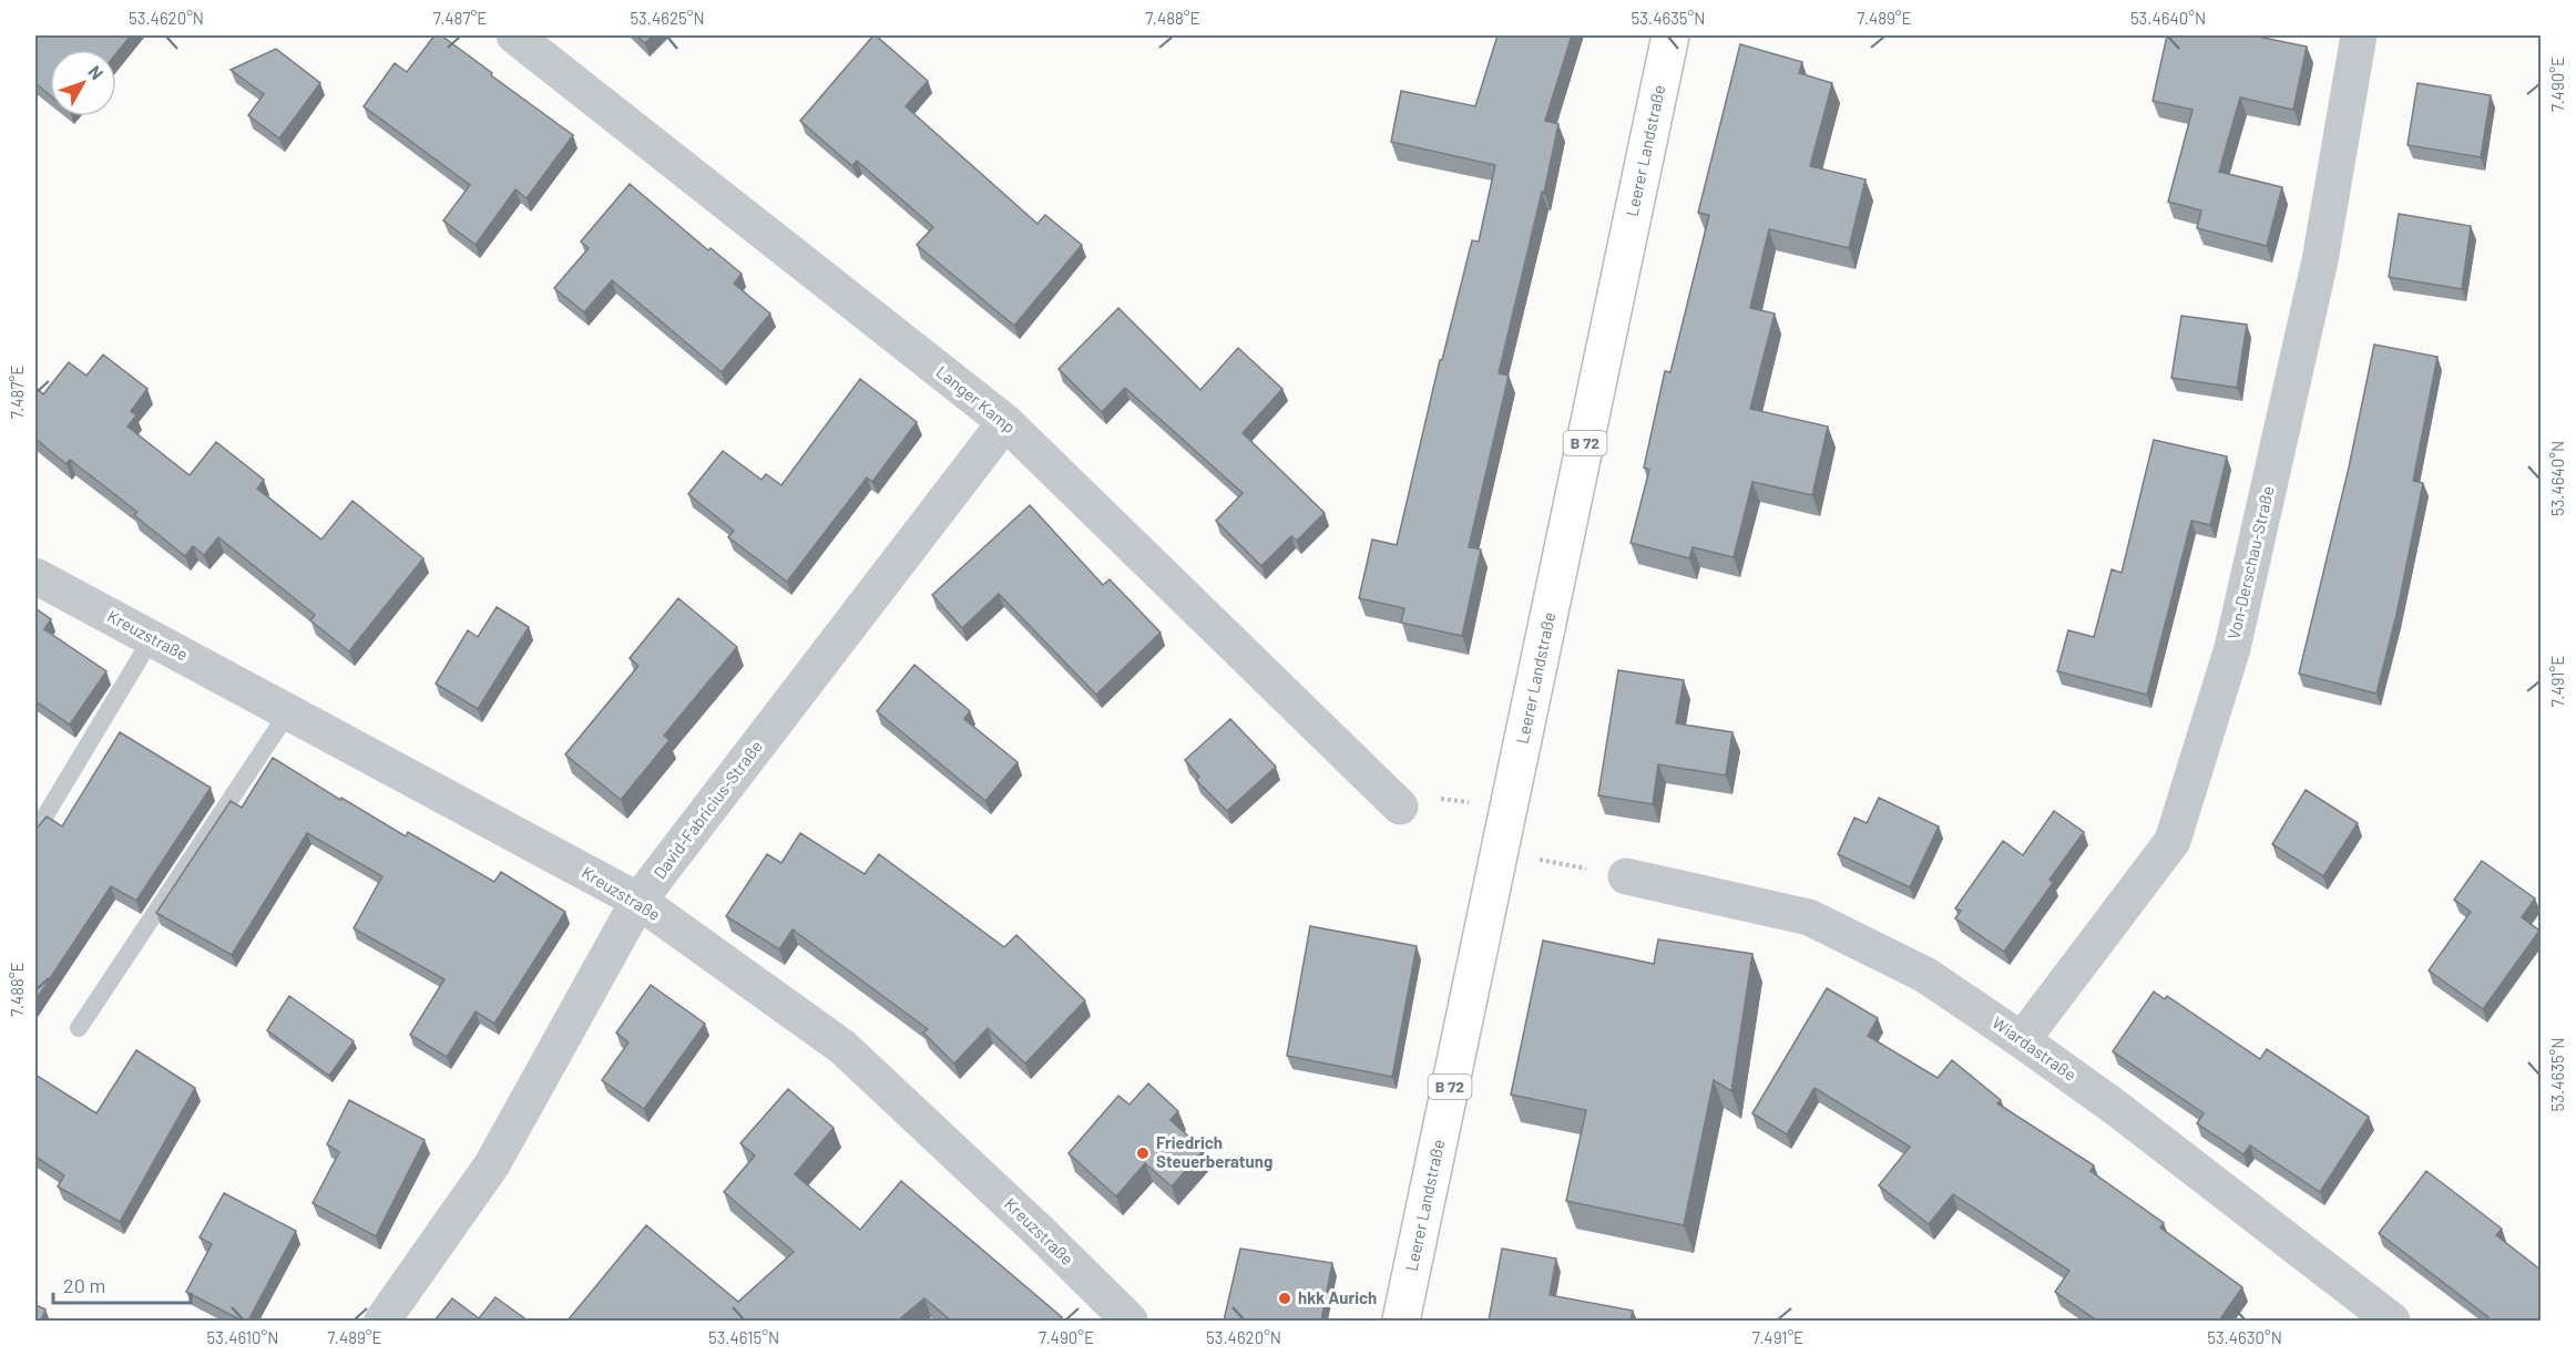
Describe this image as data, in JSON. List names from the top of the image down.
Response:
{
  "streets": {
    "main road": ["Leerer Landstraße", "B 72"],
    "street": [
      "Langer Kamp",
      "Von-Derschau-Straße",
      "Kreuzstraße",
      "David-Fabricius-Straße",
      "Wiardastraße"
    ]
  },
  "crossings": [
    ["Langer Kamp", "David-Fabricius-Straße"],
    ["Von-Derschau-Straße", "Wiardastraße"],
    ["Kreuzstraße", "David-Fabricius-Straße"]
  ],
  "places": ["Friedrich Steuerberatung", "hkk Aurich"],
  "scale_bar": "20 m",
  "north": "top right",
  "coordinates": [
    "53.4620°N",
    "7.487°E",
    "53.4625°N",
    "7.488°E",
    "53.4635°N",
    "7.489°E",
    "53.4640°N",
    "7.490°E",
    "7.491°E",
    "53.4610°N",
    "53.4615°N",
    "53.4630°N"
  ]
}
